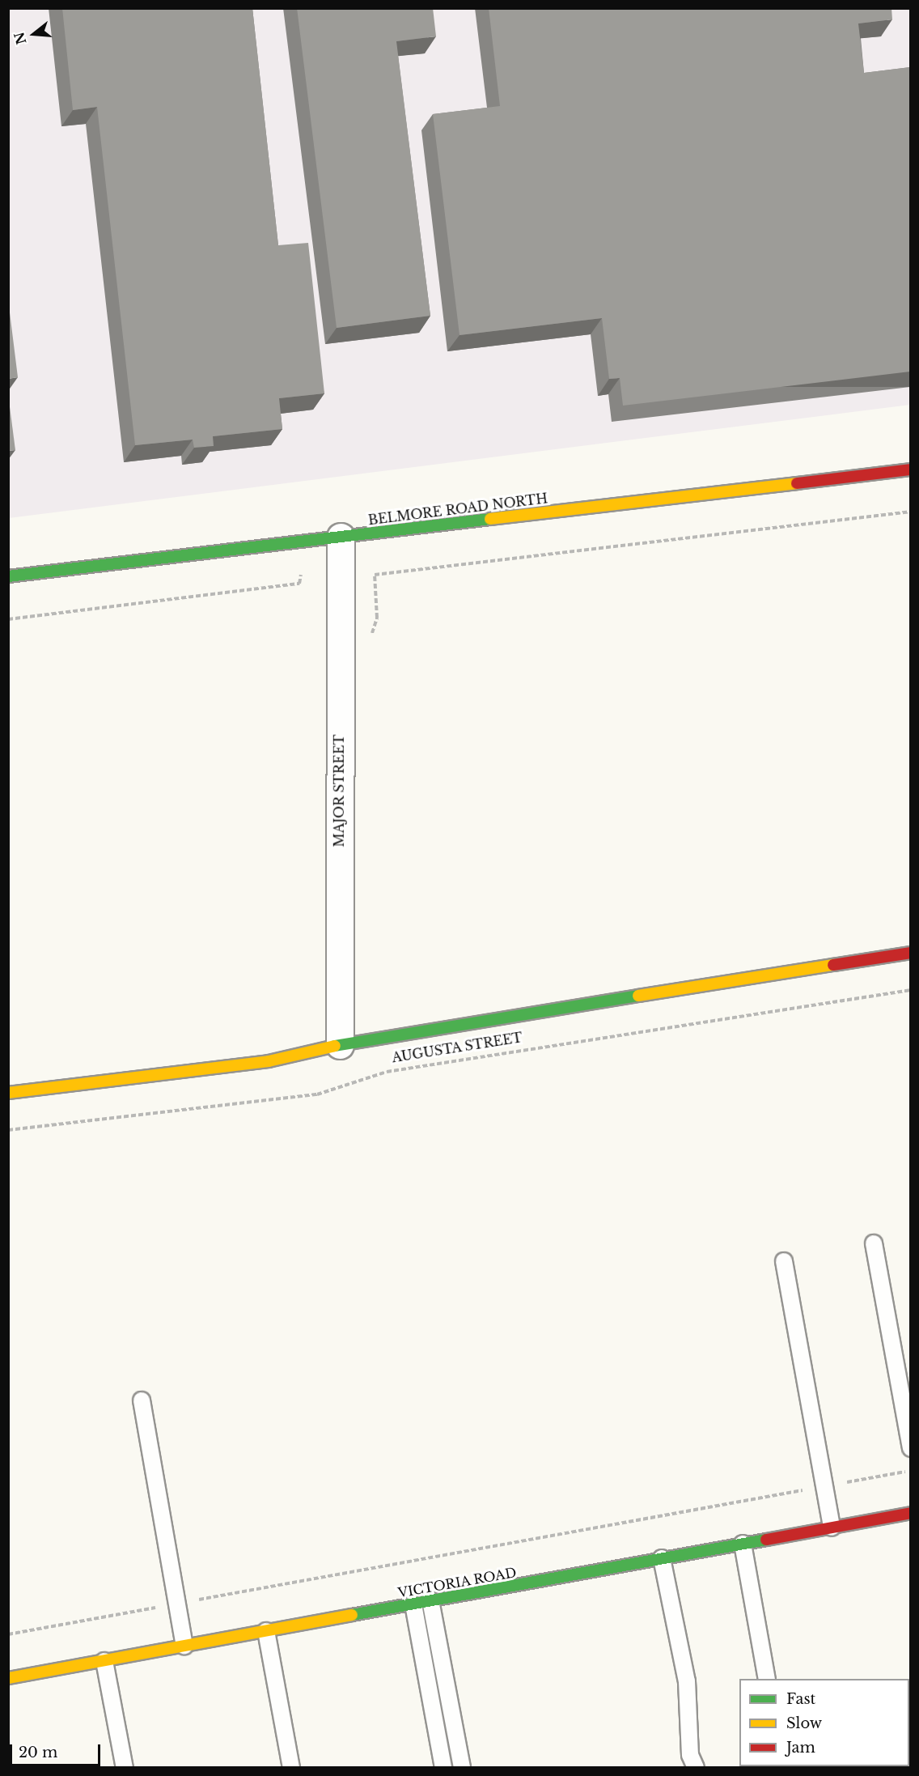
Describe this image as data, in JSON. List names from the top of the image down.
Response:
{
  "streets": {
    "street": [
      "BELMORE ROAD NORTH",
      "MAJOR STREET",
      "AUGUSTA STREET",
      "VICTORIA ROAD"
    ]
  },
  "crossings": [
    ["BELMORE ROAD NORTH", "MAJOR STREET"],
    ["MAJOR STREET", "AUGUSTA STREET"]
  ],
  "legend": ["Fast", "Slow", "Jam"],
  "scale_bar": "20 m",
  "north": "left"
}
